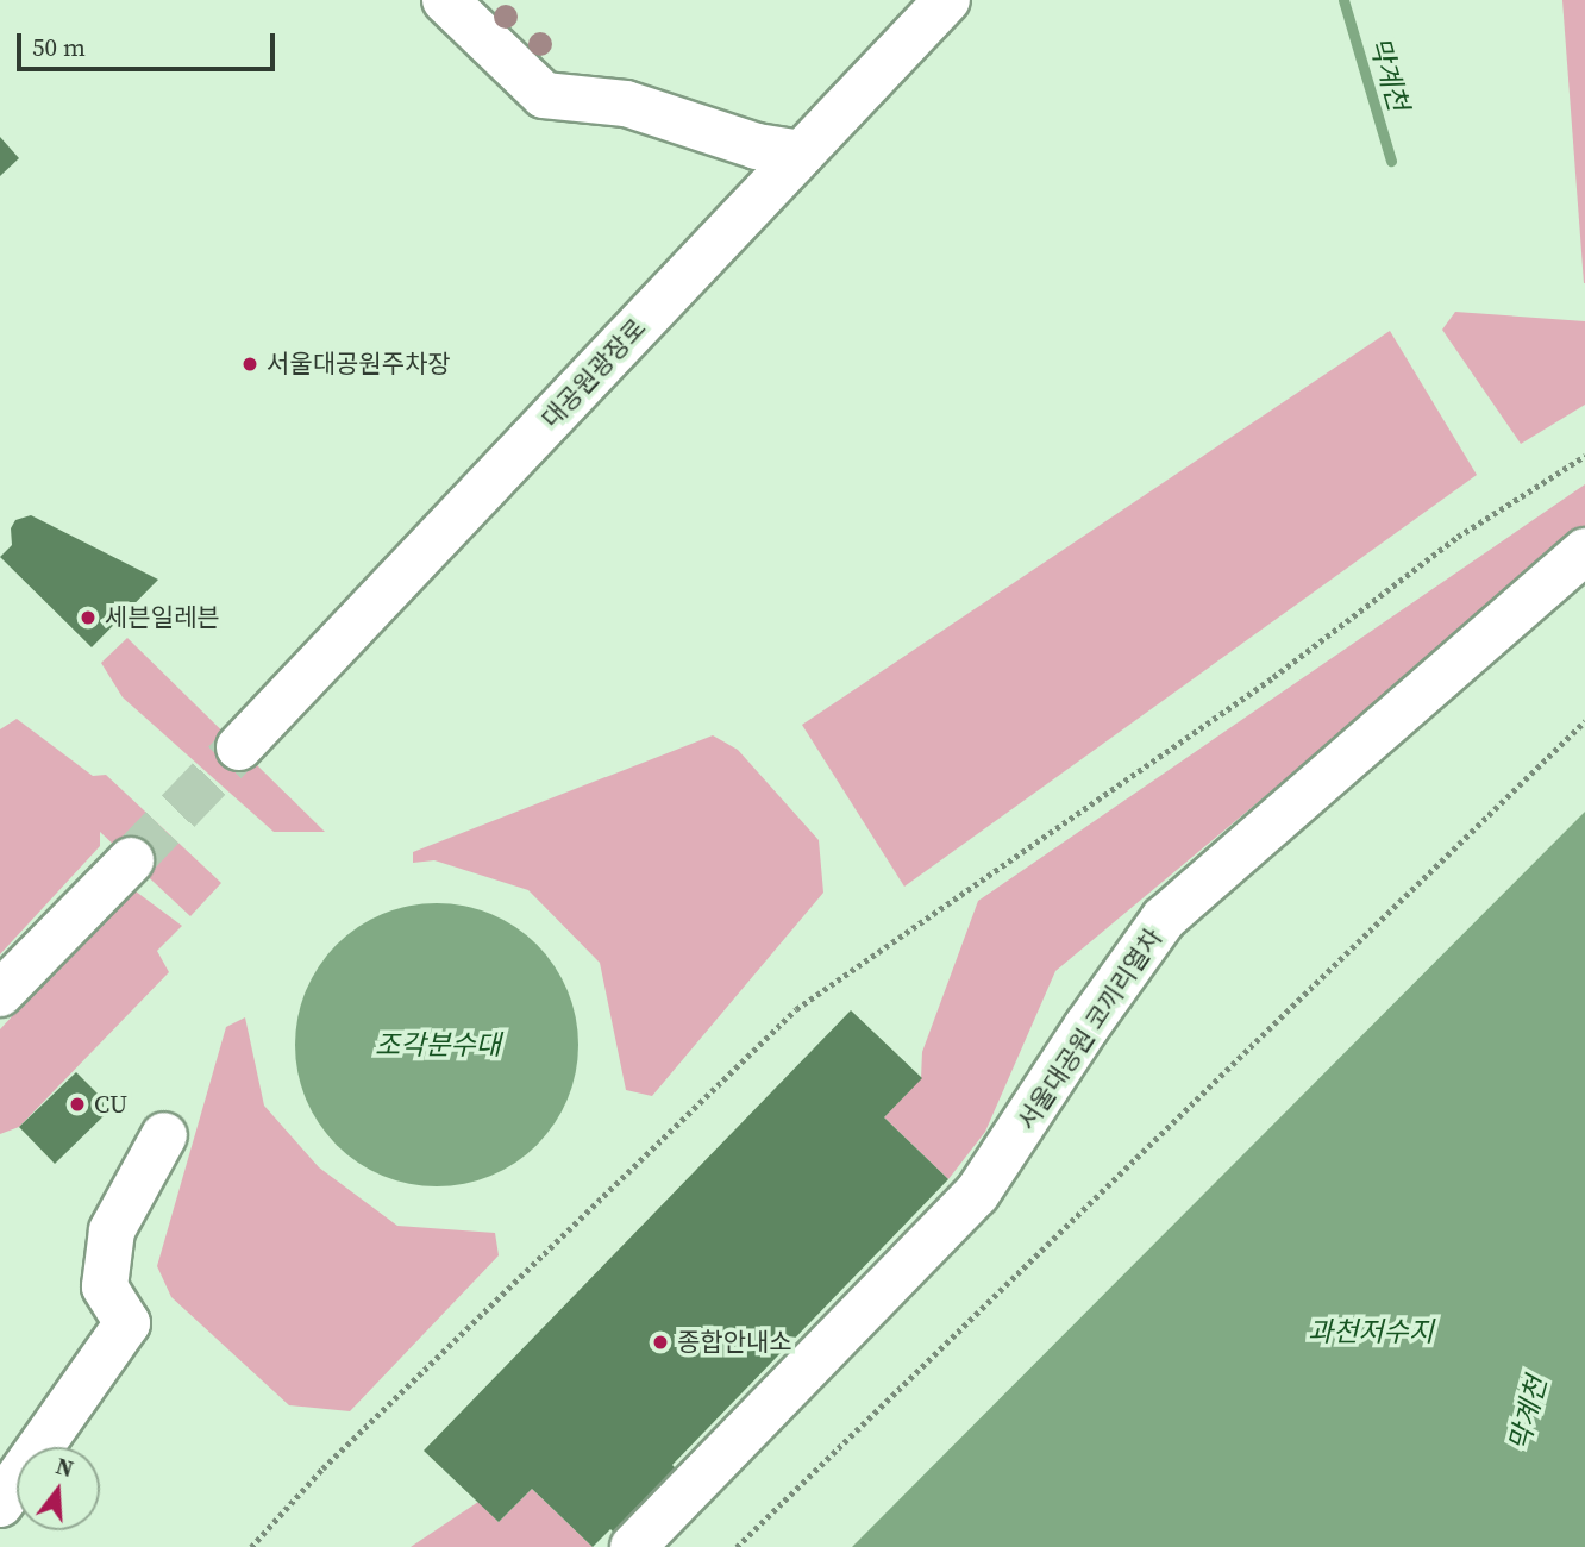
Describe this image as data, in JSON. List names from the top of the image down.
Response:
{
  "streets": {
    "street": ["대공원광장로", "서울대공원 코끼리열차"]
  },
  "water": ["막계천", "조각분수대", "과천저수지"],
  "places": [
    "서울대공원주차장",
    "세븐일레븐",
    "CU",
    "종합안내소"
  ],
  "scale_bar": "50 m",
  "north": "top"
}
